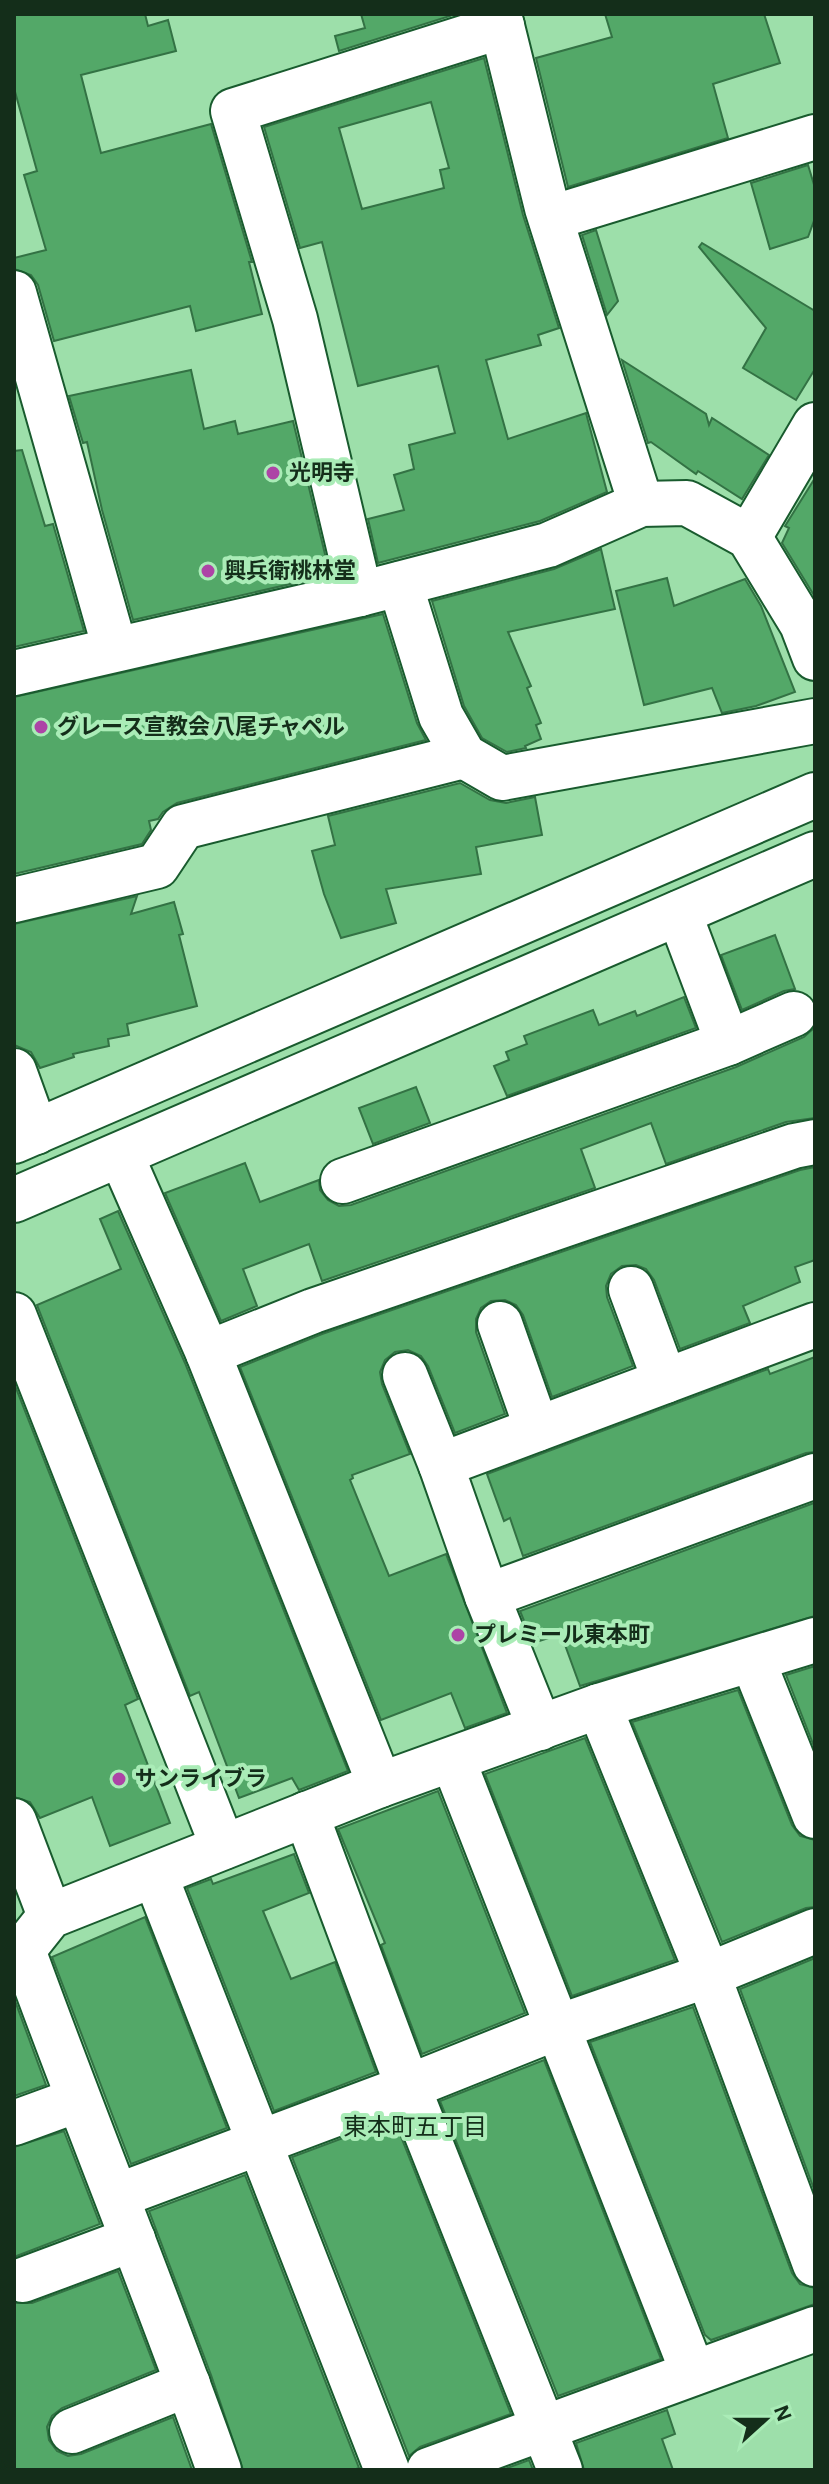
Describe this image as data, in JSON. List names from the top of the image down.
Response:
{
  "districts": ["東本町五丁目"],
  "places": [
    "光明寺",
    "興兵衛桃林堂",
    "グレース宣教会 八尾チャペル",
    "プレミール東本町",
    "サンライブラ"
  ],
  "north": "right"
}
